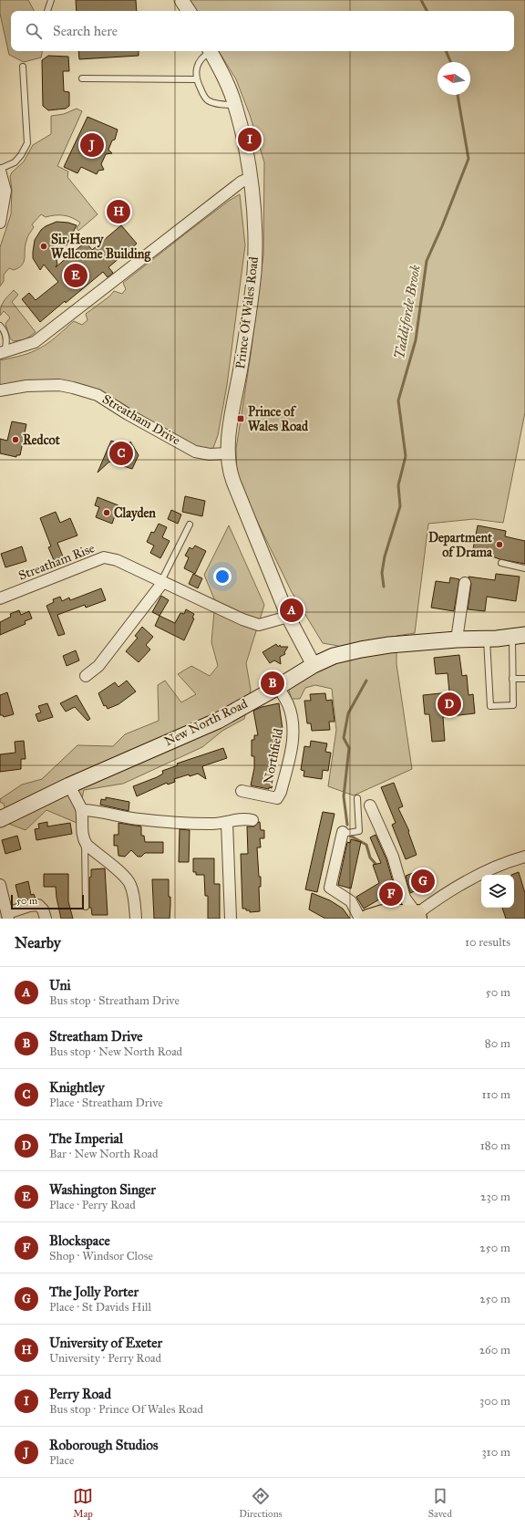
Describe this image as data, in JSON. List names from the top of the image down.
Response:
{
  "streets": {
    "main road": ["New North Road"],
    "street": [
      "Prince Of Wales Road",
      "Streatham Drive",
      "Streatham Rise",
      "Northfield"
    ]
  },
  "crossings": [
    ["Prince Of Wales Road", "Streatham Drive"],
    ["New North Road", "Northfield"]
  ],
  "water": ["Taddiforde Brook"],
  "places": {
    "other": [
      "Sir Henry Wellcome Building",
      "Redcot",
      "Clayden",
      "Department of Drama"
    ],
    "transit": ["Prince of Wales Road"]
  },
  "scale_bar": "50 m",
  "north": "left",
  "page": {
    "search": "Search here",
    "pins": [
      "I",
      "J",
      "H",
      "E",
      "C",
      "A",
      "B",
      "D",
      "G",
      "F"
    ],
    "scale": "50 m",
    "heading": ["Nearby", "10 results"],
    "list": [
      {
        "mark": "A",
        "name": "Uni",
        "note": "Bus stop · Streatham Drive",
        "value": "50 m"
      },
      {
        "mark": "B",
        "name": "Streatham Drive",
        "note": "Bus stop · New North Road",
        "value": "80 m"
      },
      {
        "mark": "C",
        "name": "Knightley",
        "note": "Place · Streatham Drive",
        "value": "110 m"
      },
      {
        "mark": "D",
        "name": "The Imperial",
        "note": "Bar · New North Road",
        "value": "180 m"
      },
      {
        "mark": "E",
        "name": "Washington Singer",
        "note": "Place · Perry Road",
        "value": "230 m"
      },
      {
        "mark": "F",
        "name": "Blockspace",
        "note": "Shop · Windsor Close",
        "value": "250 m"
      },
      {
        "mark": "G",
        "name": "The Jolly Porter",
        "note": "Place · St Davids Hill",
        "value": "250 m"
      },
      {
        "mark": "H",
        "name": "University of Exeter",
        "note": "University · Perry Road",
        "value": "260 m"
      },
      {
        "mark": "I",
        "name": "Perry Road",
        "note": "Bus stop · Prince Of Wales Road",
        "value": "300 m"
      },
      {
        "mark": "J",
        "name": "Roborough Studios",
        "note": "Place",
        "value": "310 m"
      }
    ],
    "nav": ["Map", "Directions", "Saved"]
  }
}
